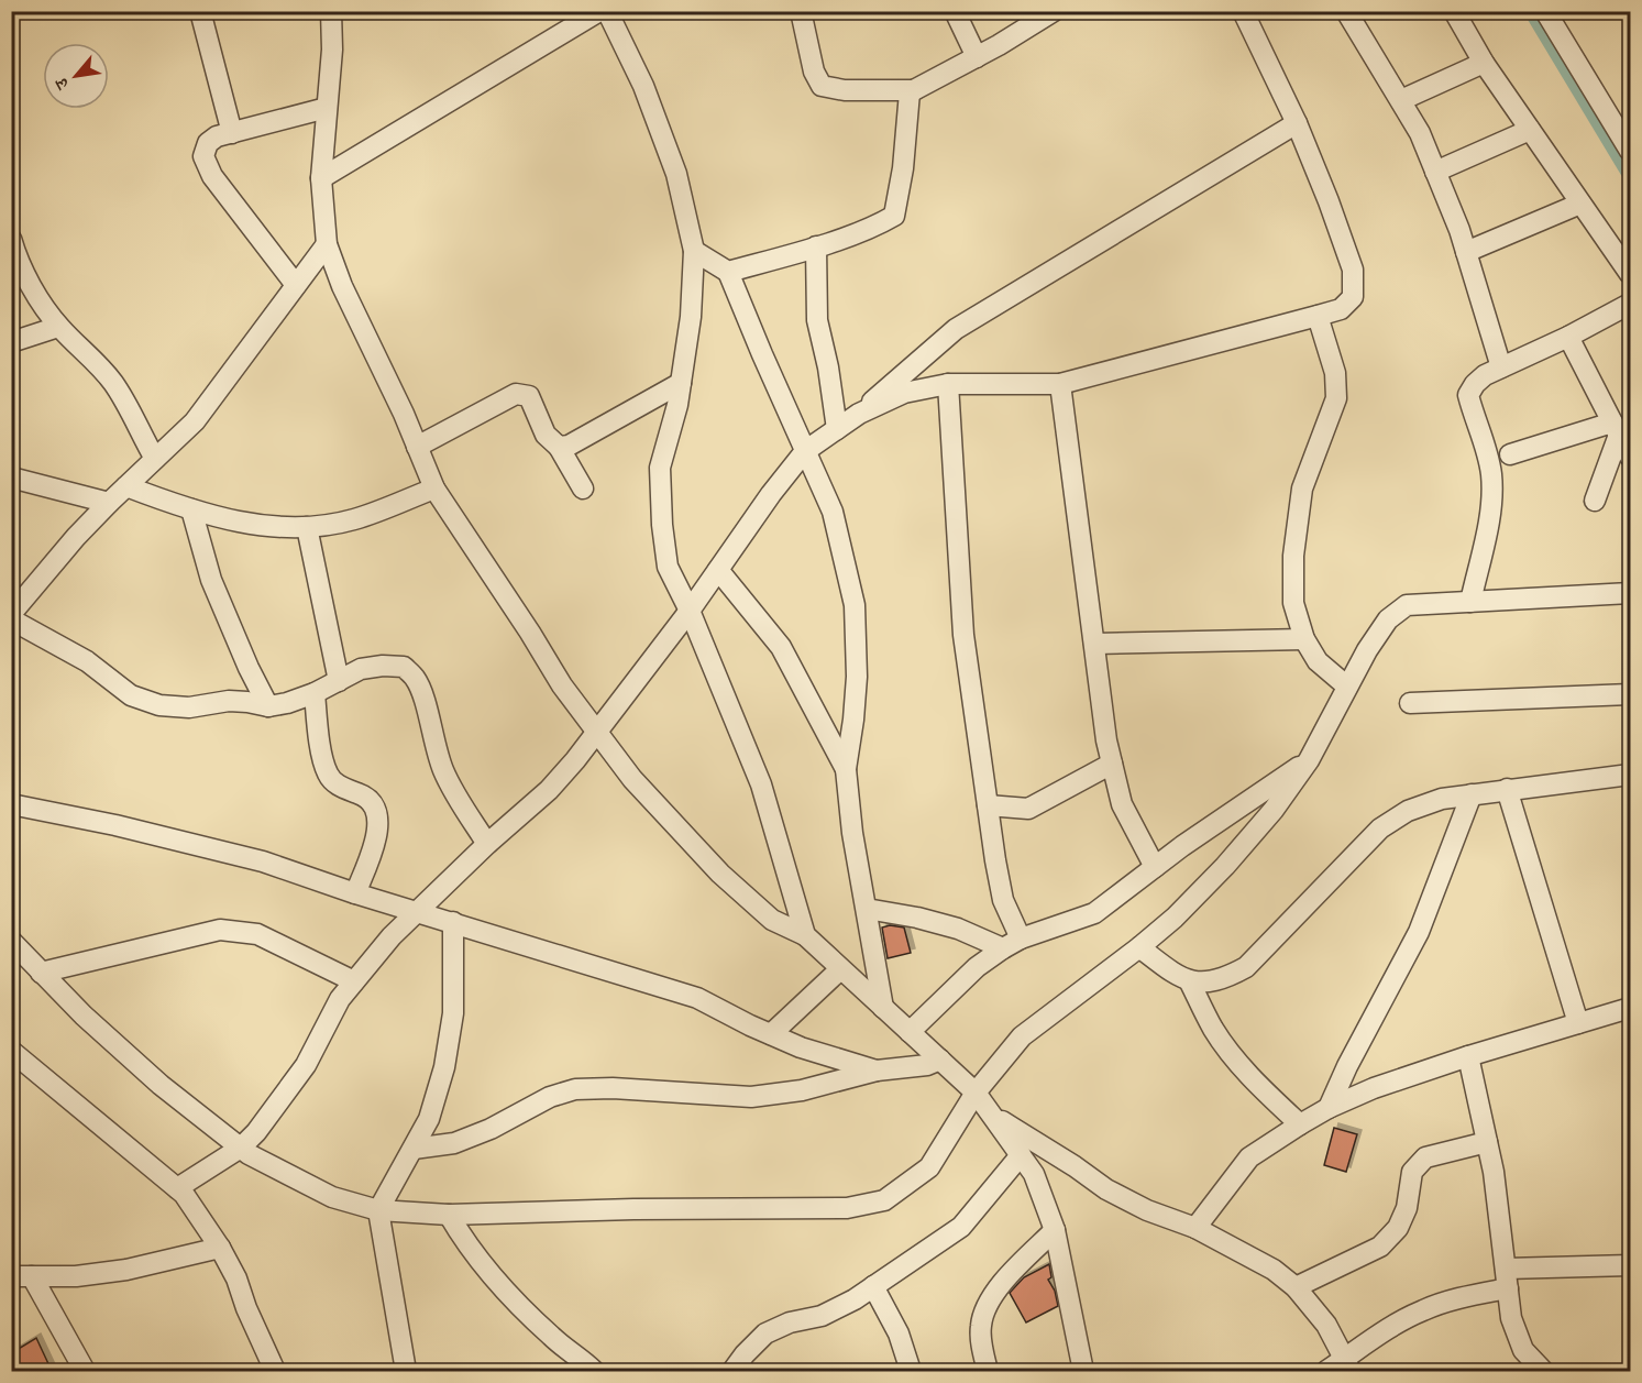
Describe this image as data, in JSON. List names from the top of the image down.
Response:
{
  "north": "bottom left"
}
